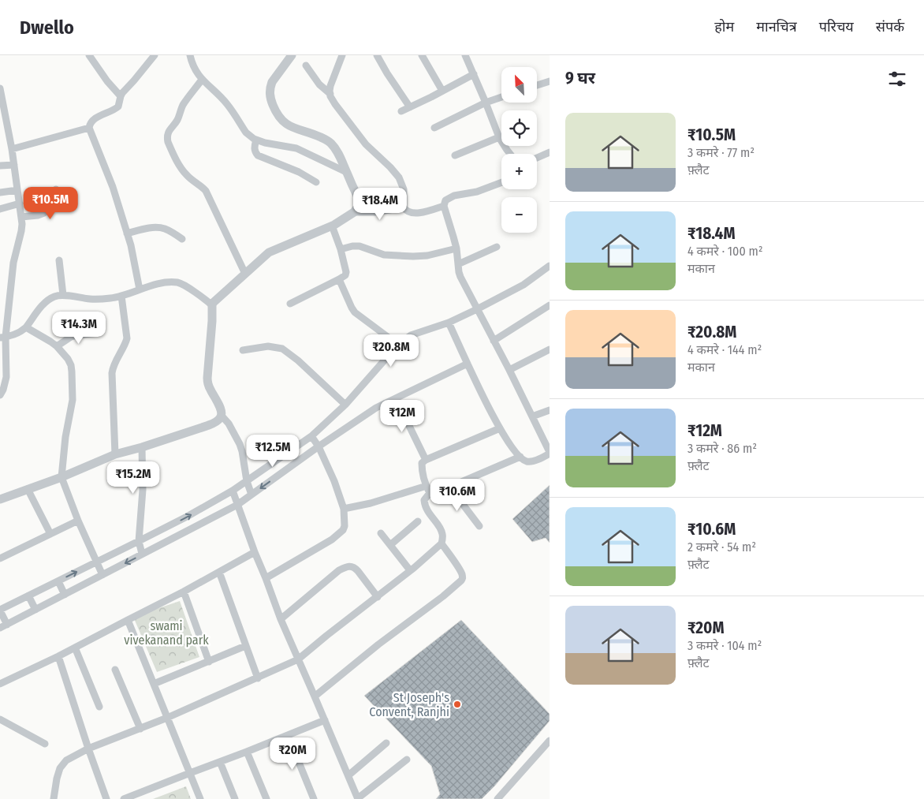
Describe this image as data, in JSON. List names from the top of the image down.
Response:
{
  "parks": ["swami vivekanand park"],
  "places": ["St Joseph's Convent, Ranjhi"],
  "north": "top left",
  "page": {
    "header": "Dwello",
    "nav": [
      "होम",
      "मानचित्र",
      "परिचय",
      "संपर्क"
    ],
    "heading": "9 घर",
    "map_buttons": ["+", "−"],
    "list": [
      {
        "name": "₹10.5M",
        "note": "3 कमरे · 77 m² · फ़्लैट"
      },
      {
        "name": "₹18.4M",
        "note": "4 कमरे · 100 m² · मकान"
      },
      {
        "name": "₹20.8M",
        "note": "4 कमरे · 144 m² · मकान"
      },
      {
        "name": "₹12M",
        "note": "3 कमरे · 86 m² · फ़्लैट"
      },
      {
        "name": "₹10.6M",
        "note": "2 कमरे · 54 m² · फ़्लैट"
      },
      {
        "name": "₹20M",
        "note": "3 कमरे · 104 m² · फ़्लैट"
      }
    ],
    "price": [
      "₹10.5M",
      "₹18.4M",
      "₹14.3M",
      "₹20.8M",
      "₹12M",
      "₹12.5M",
      "₹15.2M",
      "₹10.6M",
      "₹20M"
    ]
  }
}
